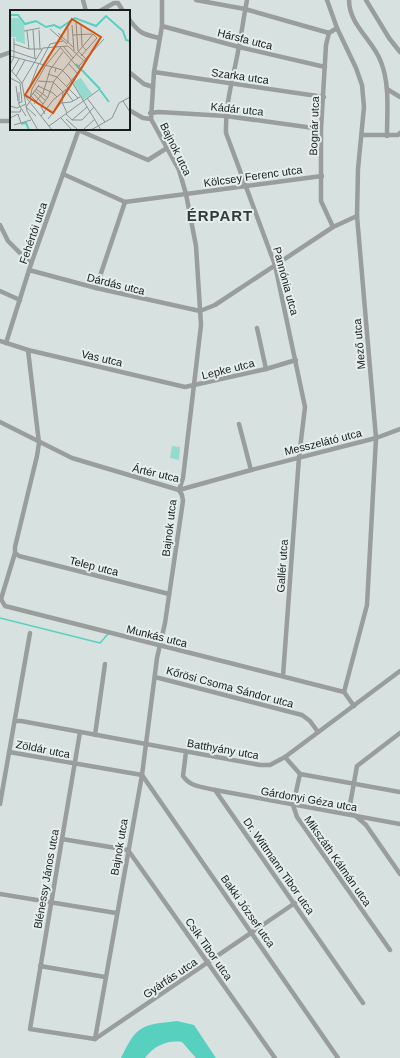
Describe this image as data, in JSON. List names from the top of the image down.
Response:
{
  "streets": {
    "street": [
      "Hársfa utca",
      "Szarka utca",
      "Kádár utca",
      "Bognár utca",
      "Bajnok utca",
      "Kölcsey Ferenc utca",
      "Fehértói utca",
      "Pannónia utca",
      "Dárdás utca",
      "Mező utca",
      "Vas utca",
      "Lepke utca",
      "Messzelátó utca",
      "Ártér utca",
      "Telep utca",
      "Gallér utca",
      "Munkás utca",
      "Kőrösi Csoma Sándor utca",
      "Zöldár utca",
      "Batthyány utca",
      "Gárdonyi Géza utca",
      "Mikszáth Kálmán utca",
      "Dr. Wittmann Tibor utca",
      "Blénessy János utca",
      "Bakki József utca",
      "Csík Tibor utca",
      "Gyárfás utca"
    ]
  },
  "crossings": [
    ["Hársfa utca", "Bognár utca"],
    ["Hársfa utca", "Bajnok utca"],
    ["Hársfa utca", "Pannónia utca"],
    ["Szarka utca", "Bognár utca"],
    ["Szarka utca", "Bajnok utca"],
    ["Szarka utca", "Pannónia utca"],
    ["Kádár utca", "Bognár utca"],
    ["Kádár utca", "Bajnok utca"],
    ["Kádár utca", "Pannónia utca"],
    ["Bognár utca", "Kölcsey Ferenc utca"],
    ["Bajnok utca", "Kölcsey Ferenc utca"],
    ["Bajnok utca", "Dárdás utca"],
    ["Bajnok utca", "Vas utca"],
    ["Bajnok utca", "Lepke utca"],
    ["Bajnok utca", "Ártér utca"],
    ["Bajnok utca", "Telep utca"],
    ["Bajnok utca", "Munkás utca"],
    ["Bajnok utca", "Kőrösi Csoma Sándor utca"],
    ["Bajnok utca", "Zöldár utca"],
    ["Bajnok utca", "Batthyány utca"],
    ["Bajnok utca", "Blénessy János utca"],
    ["Bajnok utca", "Bakki József utca"],
    ["Bajnok utca", "Csík Tibor utca"],
    ["Bajnok utca", "Gyárfás utca"],
    ["Kölcsey Ferenc utca", "Pannónia utca"],
    ["Fehértói utca", "Dárdás utca"],
    ["Fehértói utca", "Vas utca"],
    ["Pannónia utca", "Lepke utca"],
    ["Pannónia utca", "Messzelátó utca"],
    ["Pannónia utca", "Gallér utca"],
    ["Mező utca", "Messzelátó utca"],
    ["Mező utca", "Munkás utca"],
    ["Vas utca", "Lepke utca"],
    ["Messzelátó utca", "Ártér utca"],
    ["Messzelátó utca", "Gallér utca"],
    ["Telep utca", "Munkás utca"],
    ["Gallér utca", "Munkás utca"],
    ["Kőrösi Csoma Sándor utca", "Batthyány utca"],
    ["Zöldár utca", "Blénessy János utca"],
    ["Zöldár utca", "Bakki József utca"],
    ["Batthyány utca", "Blénessy János utca"],
    ["Gárdonyi Géza utca", "Mikszáth Kálmán utca"],
    ["Gárdonyi Géza utca", "Dr. Wittmann Tibor utca"],
    ["Dr. Wittmann Tibor utca", "Gyárfás utca"],
    ["Blénessy János utca", "Gyárfás utca"],
    ["Bakki József utca", "Gyárfás utca"],
    ["Csík Tibor utca", "Gyárfás utca"]
  ],
  "districts": ["ÉRPART"]
}
